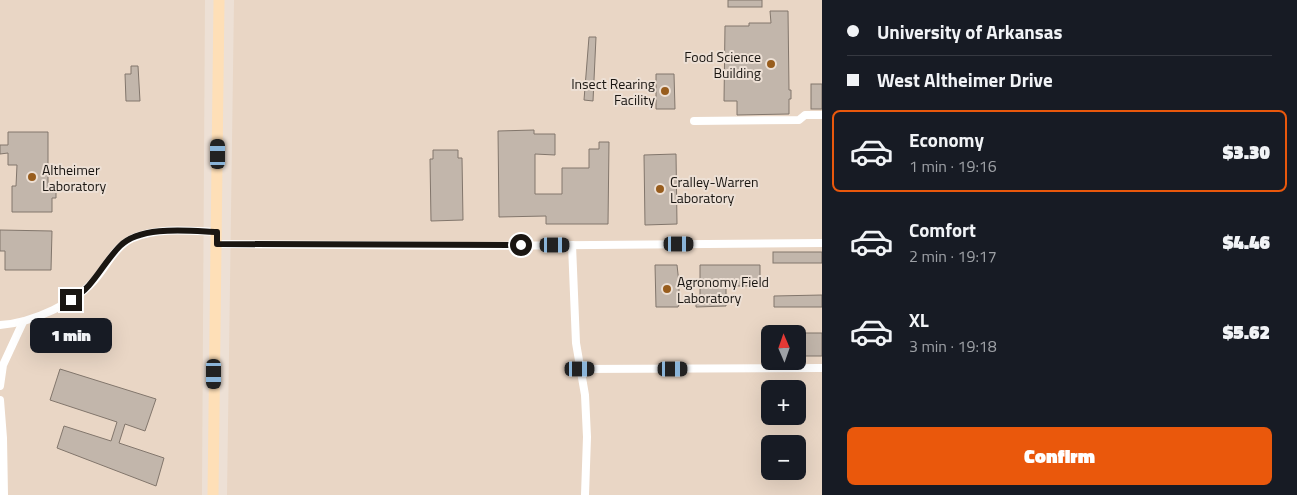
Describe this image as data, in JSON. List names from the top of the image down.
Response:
{
  "places": [
    "Food Science Building",
    "Insect Rearing Facility",
    "Altheimer Laboratory",
    "Cralley-Warren Laboratory",
    "Agronomy Field Laboratory"
  ],
  "north": "top",
  "page": {
    "banner": ["University of Arkansas", "West Altheimer Drive"],
    "list": [
      {
        "name": "Economy",
        "note": "1 min · 19:16",
        "value": "$3.30"
      },
      {
        "name": "Comfort",
        "note": "2 min · 19:17",
        "value": "$4.46"
      },
      {
        "name": "XL",
        "note": "3 min · 19:18",
        "value": "$5.62"
      }
    ],
    "bubble": "1 min",
    "map_buttons": ["+", "−"],
    "buttons": "Confirm"
  }
}
